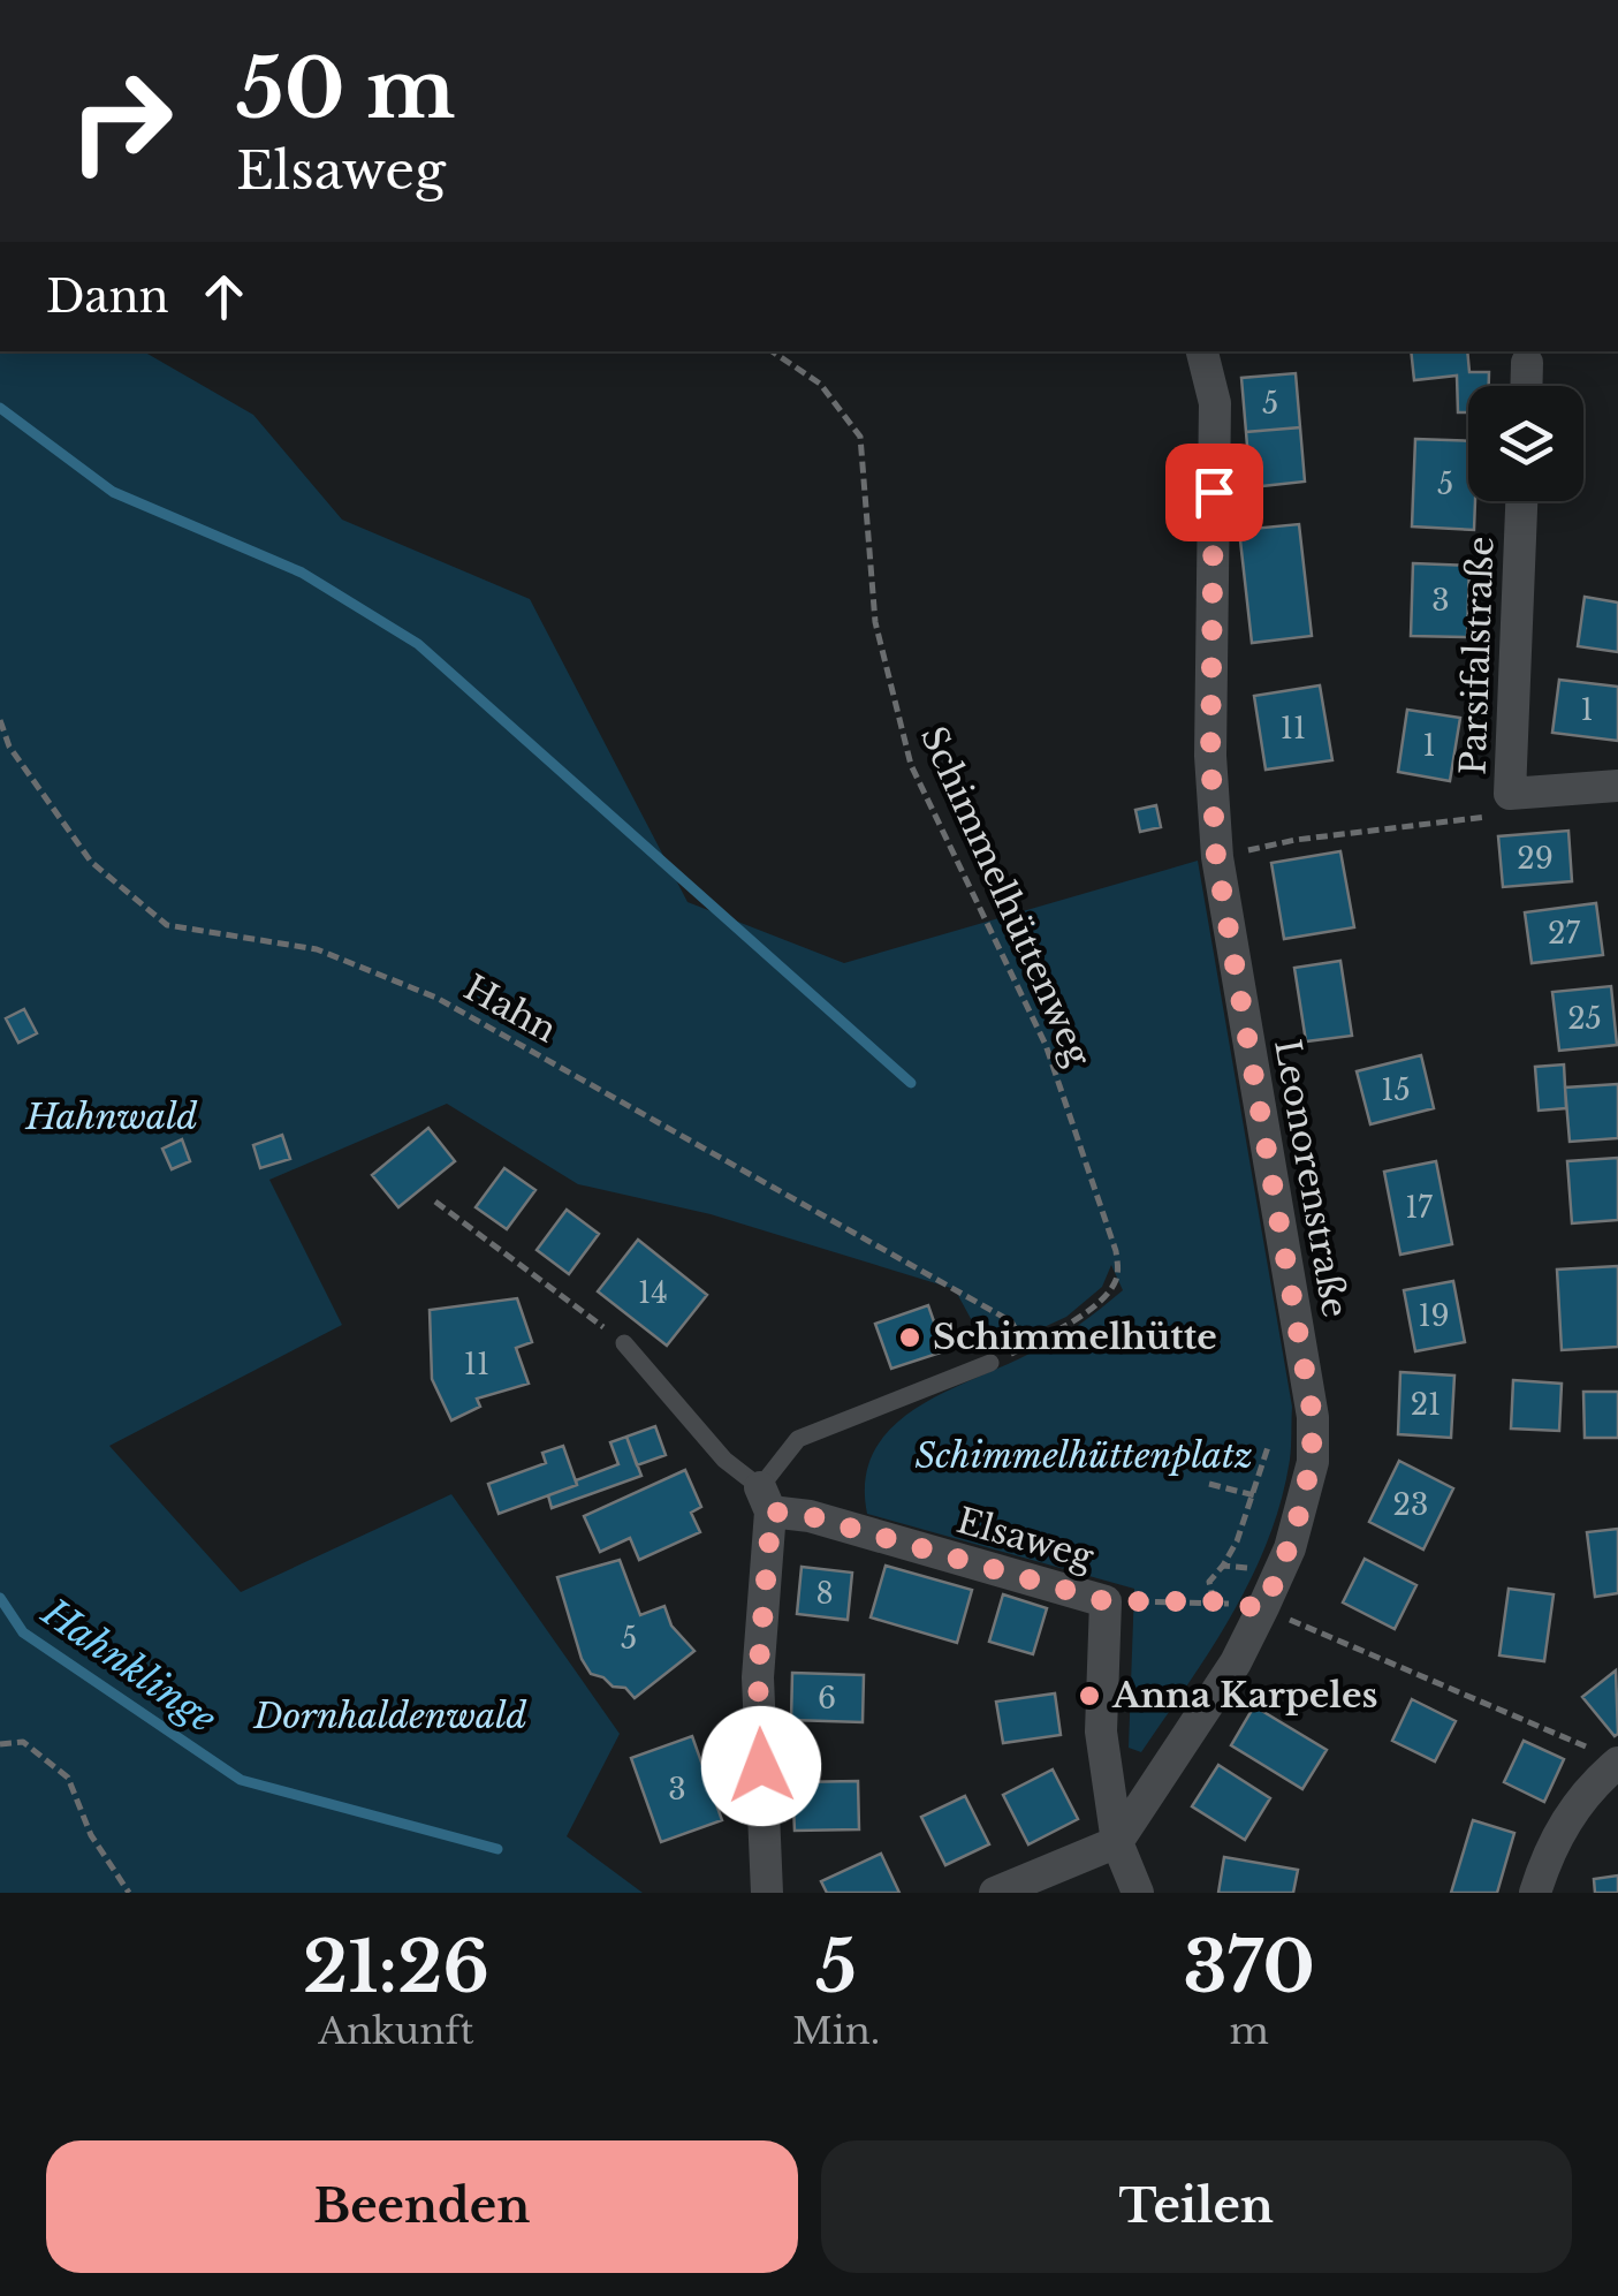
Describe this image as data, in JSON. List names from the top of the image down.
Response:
{
  "streets": {
    "street": ["Parsifalstraße", "Leonorenstraße", "Elsaweg"],
    "path": ["Schimmelhüttenweg", "Hahn"]
  },
  "crossings": [
    ["Schimmelhüttenweg", "Hahn"],
    ["Leonorenstraße", "Elsaweg"]
  ],
  "water": ["Hahnklinge"],
  "parks": ["Hahnwald", "Schimmelhüttenplatz", "Dornhaldenwald"],
  "places": ["Schimmelhütte", "Anna Karpeles"],
  "house_numbers": [
    "5",
    "5",
    "3",
    "1",
    "11",
    "1",
    "29",
    "27",
    "25",
    "15",
    "17",
    "14",
    "19",
    "11",
    "21",
    "23",
    "8",
    "5",
    "6",
    "3"
  ],
  "page": {
    "turn": ["50 m", "Elsaweg"],
    "then": "Dann",
    "eta": [
      "21:26",
      "Ankunft",
      "5",
      "Min.",
      "370",
      "m"
    ],
    "buttons": ["Beenden", "Teilen"]
  }
}
